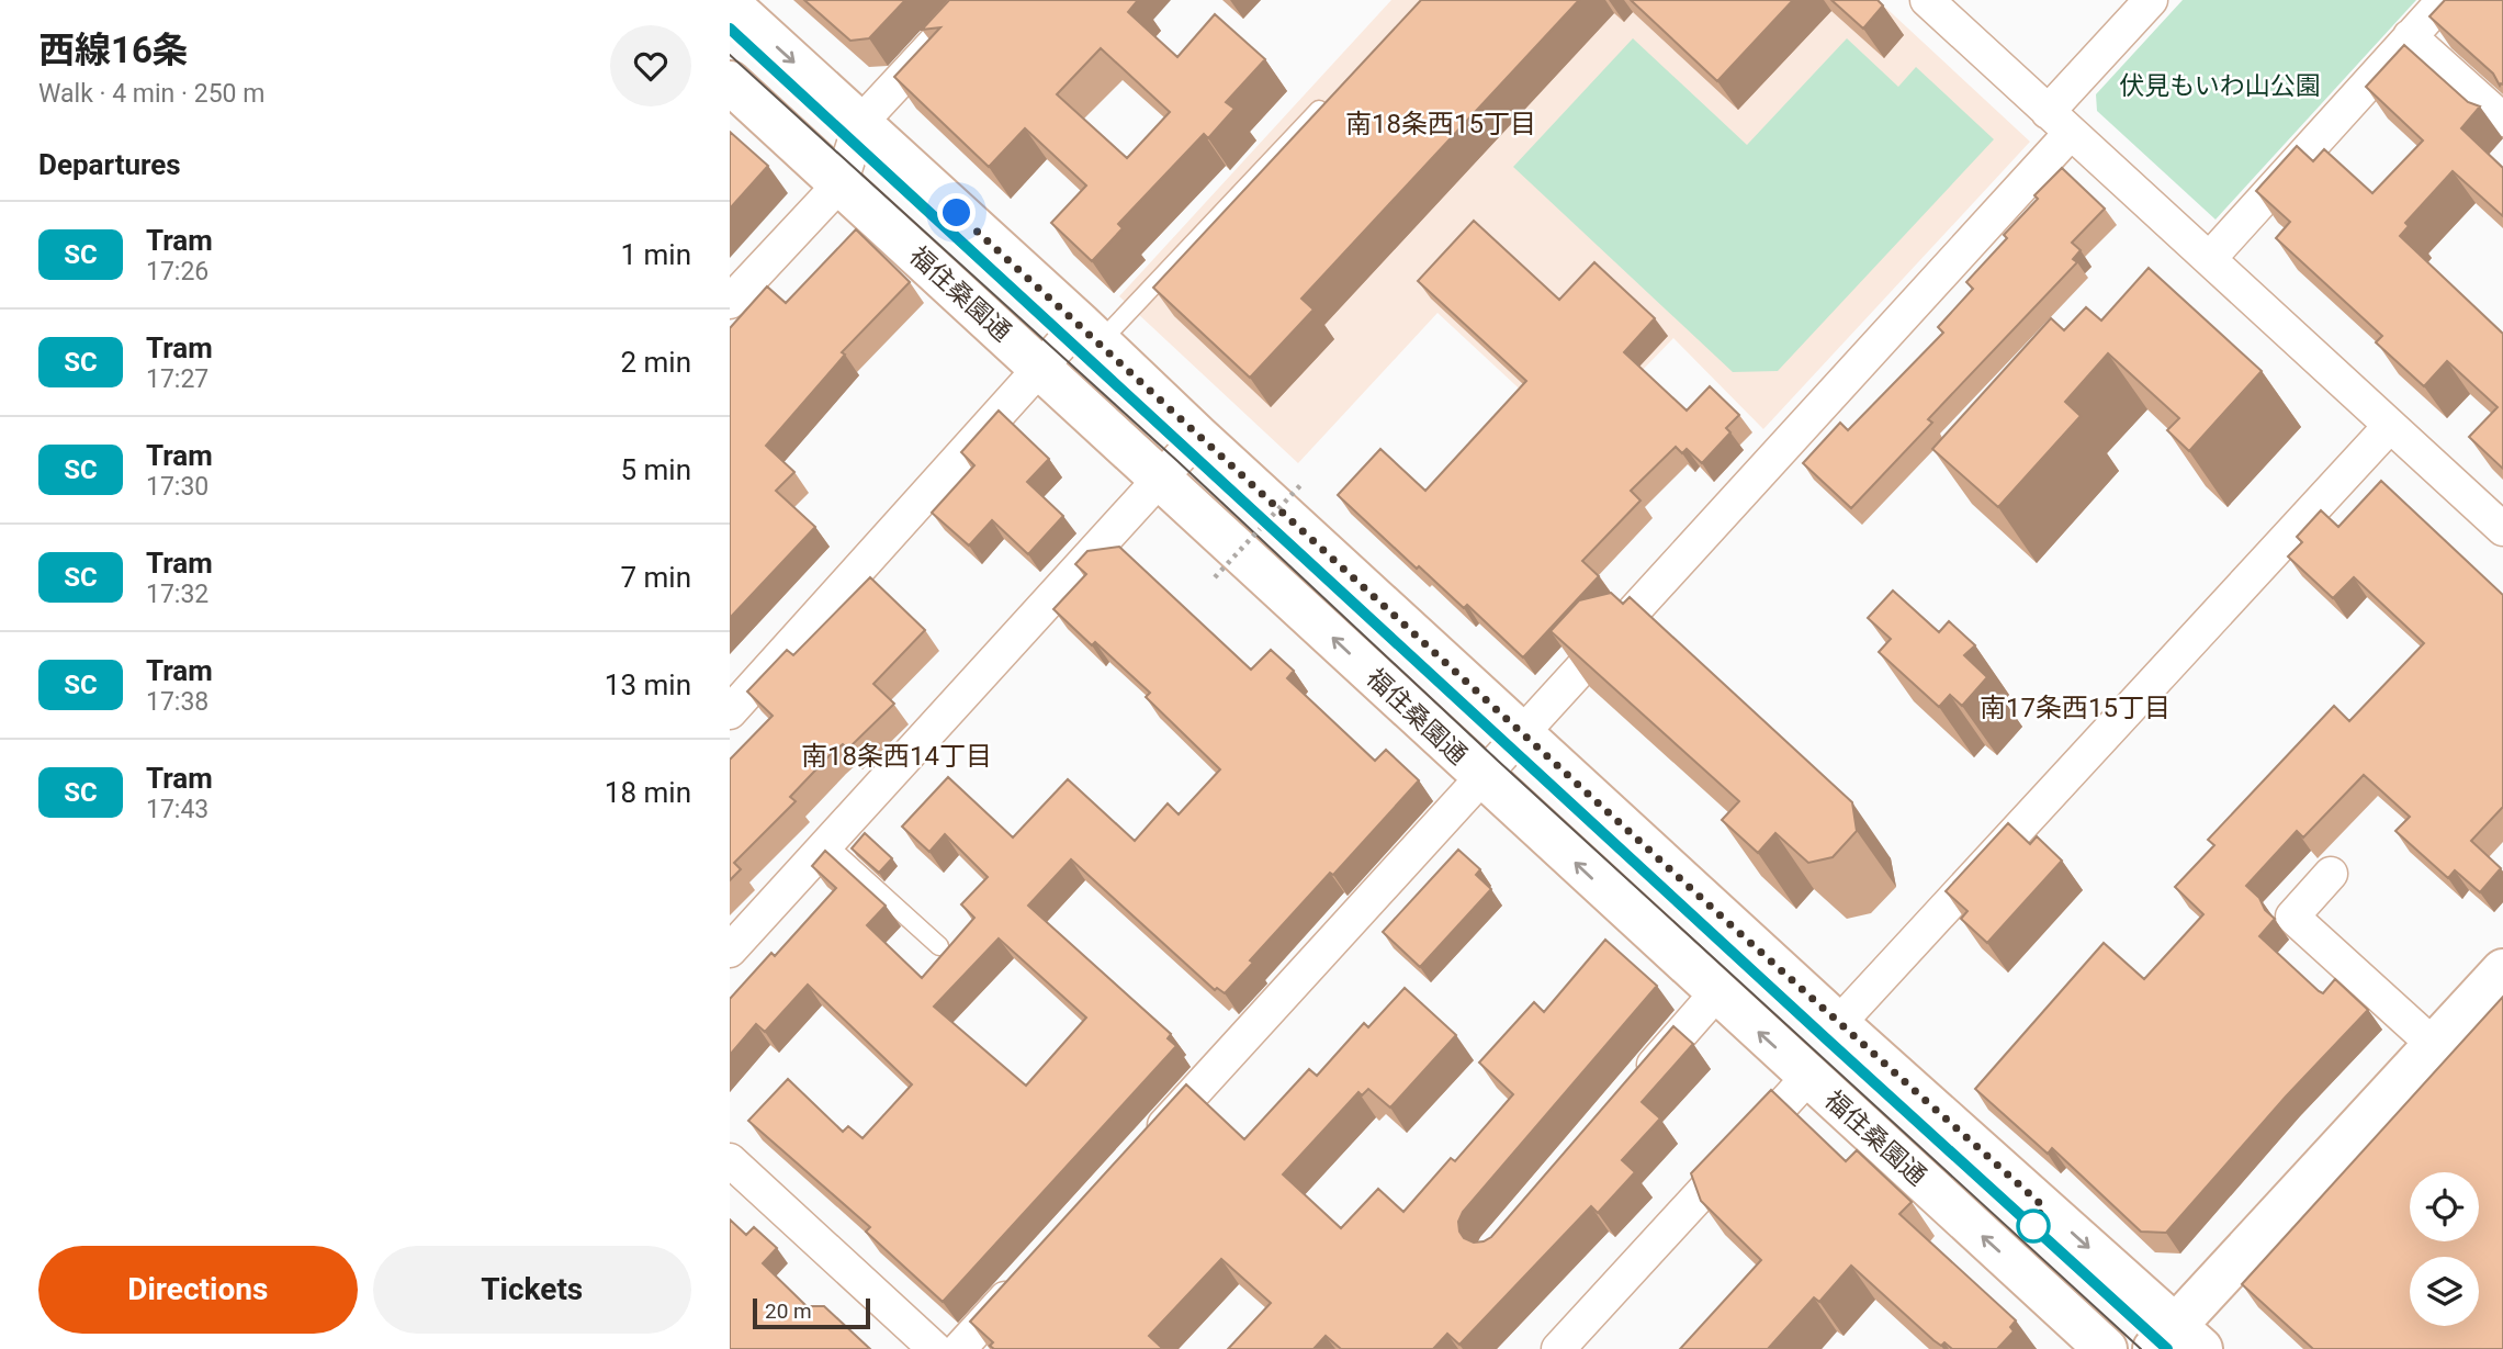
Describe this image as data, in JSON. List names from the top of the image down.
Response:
{
  "streets": {
    "street": ["福住桑園通"]
  },
  "districts": ["南18条西15丁目", "南17条西15丁目", "南18条西14丁目"],
  "parks": ["伏見もいわ山公園"],
  "lines": ["tram line SC"],
  "scale_bar": "20 m",
  "page": {
    "heading": [
      ["西線16条", "Walk · 4 min · 250 m"],
      "Departures"
    ],
    "list": [
      {
        "mark": "SC",
        "name": "Tram",
        "note": "17:26",
        "value": "1 min"
      },
      {
        "mark": "SC",
        "name": "Tram",
        "note": "17:27",
        "value": "2 min"
      },
      {
        "mark": "SC",
        "name": "Tram",
        "note": "17:30",
        "value": "5 min"
      },
      {
        "mark": "SC",
        "name": "Tram",
        "note": "17:32",
        "value": "7 min"
      },
      {
        "mark": "SC",
        "name": "Tram",
        "note": "17:38",
        "value": "13 min"
      },
      {
        "mark": "SC",
        "name": "Tram",
        "note": "17:43",
        "value": "18 min"
      }
    ],
    "buttons": ["Directions", "Tickets"],
    "scale": "20 m"
  }
}
